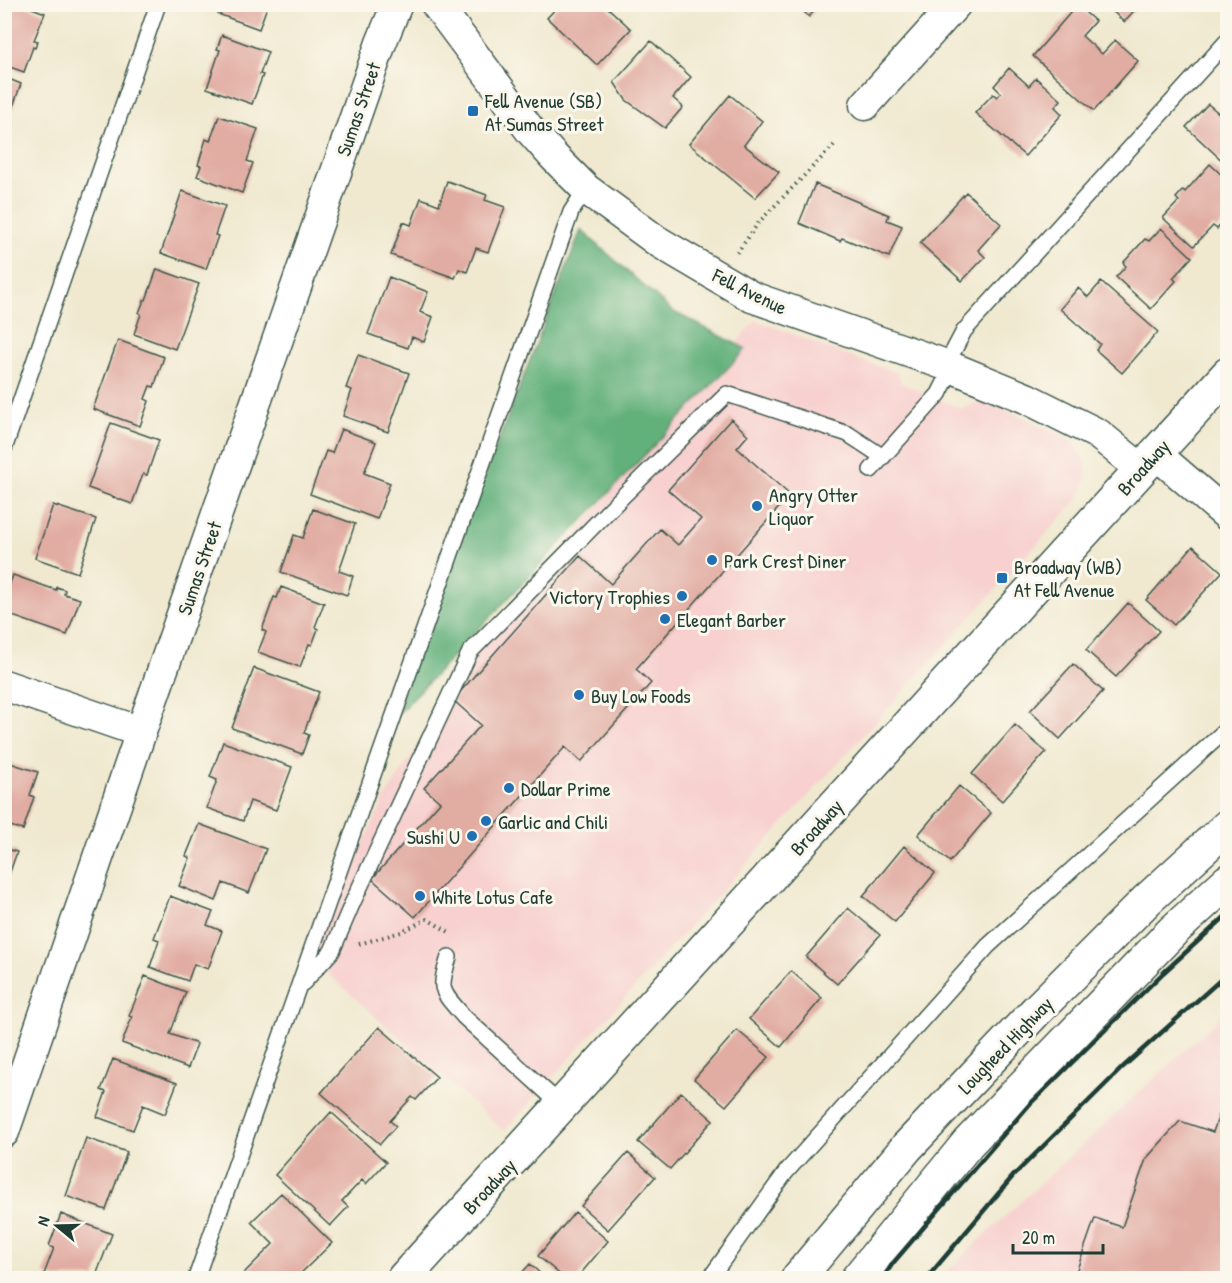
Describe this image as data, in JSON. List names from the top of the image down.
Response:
{
  "streets": {
    "street": [
      "Sumas Street",
      "Fell Avenue",
      "Broadway",
      "Lougheed Highway"
    ]
  },
  "crossings": [
    ["Fell Avenue", "Broadway"]
  ],
  "places": {
    "transit": ["Fell Avenue (SB) At Sumas Street", "Broadway (WB) At Fell Avenue"],
    "other": [
      "Angry Otter Liquor",
      "Park Crest Diner",
      "Victory Trophies",
      "Elegant Barber",
      "Buy Low Foods",
      "Dollar Prime",
      "Garlic and Chili",
      "Sushi U",
      "White Lotus Cafe"
    ]
  },
  "scale_bar": "20 m",
  "north": "left"
}
